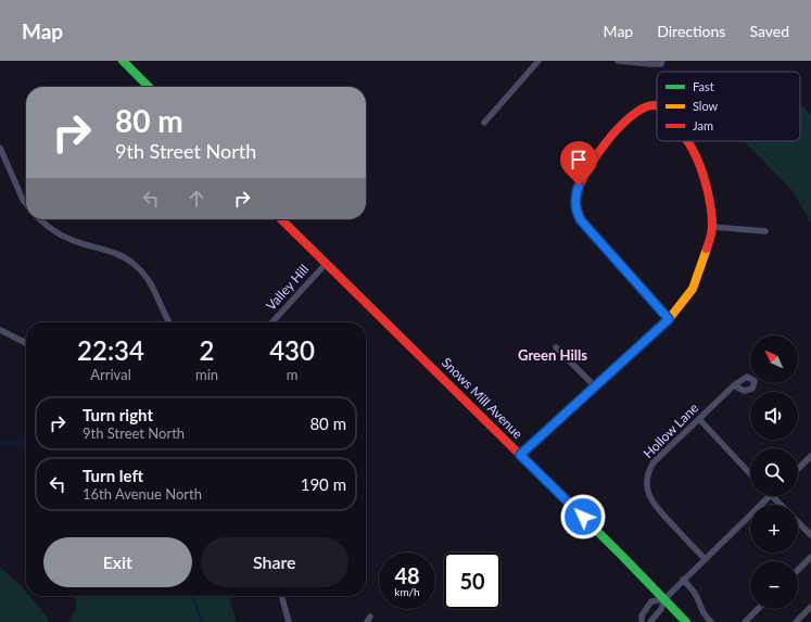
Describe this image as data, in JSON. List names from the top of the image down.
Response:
{
  "streets": {
    "street": ["Valley Hill", "Snows Mill Avenue", "Hollow Lane"]
  },
  "crossings": [
    ["Valley Hill", "Snows Mill Avenue"]
  ],
  "districts": ["Green Hills"],
  "legend": ["Fast", "Slow", "Jam"],
  "north": "top left",
  "page": {
    "header": "Map",
    "nav": ["Map", "Directions", "Saved"],
    "turn": ["80 m", "9th Street North"],
    "eta": [
      "22:34",
      "Arrival",
      "2",
      "min",
      "430",
      "m"
    ],
    "map_buttons": ["+", "−"],
    "list": [
      {
        "name": "Turn right",
        "note": "9th Street North",
        "value": "80 m"
      },
      {
        "name": "Turn left",
        "note": "16th Avenue North",
        "value": "190 m"
      }
    ],
    "buttons": ["Exit", "Share"],
    "speed": "48 km/h",
    "limit": "50"
  }
}
